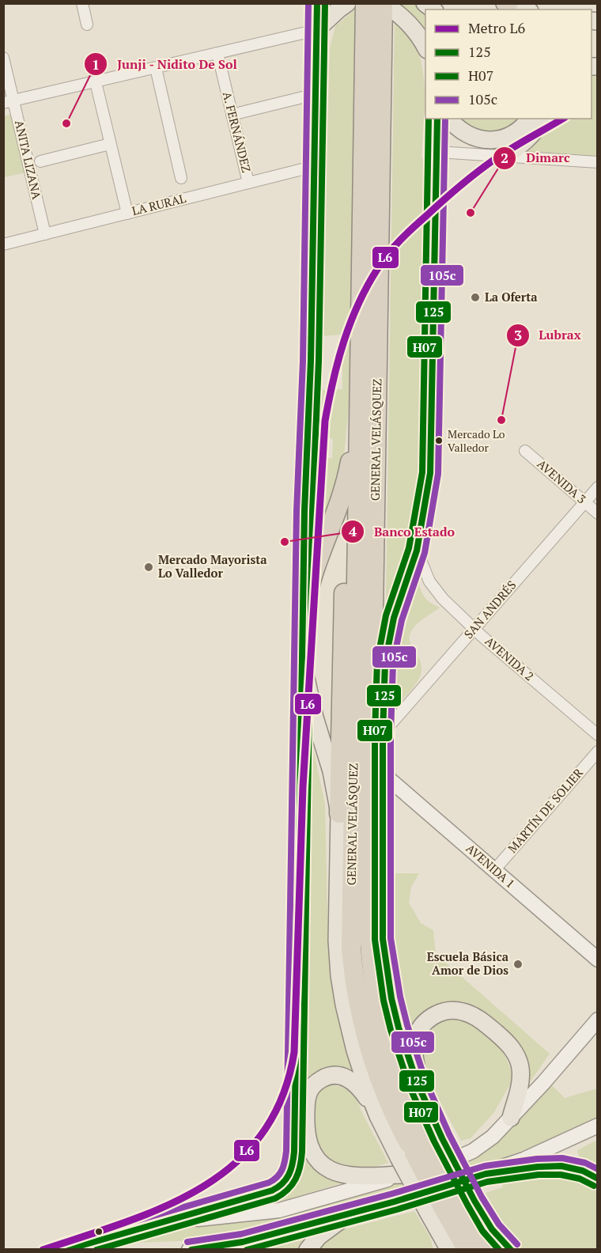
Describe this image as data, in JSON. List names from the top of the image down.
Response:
{
  "streets": {
    "highway": ["GENERAL VELÁSQUEZ"],
    "main road": ["AVENIDA 1"],
    "street": [
      "A. FERNÁNDEZ",
      "ANITA LIZANA",
      "LA RURAL",
      "AVENIDA 3",
      "SAN ANDRÉS",
      "AVENIDA 2",
      "MARTÍN DE SOLIER"
    ]
  },
  "crossings": [
    ["A. FERNÁNDEZ", "LA RURAL"],
    ["ANITA LIZANA", "LA RURAL"],
    ["AVENIDA 3", "SAN ANDRÉS"],
    ["SAN ANDRÉS", "AVENIDA 2"],
    ["MARTÍN DE SOLIER", "AVENIDA 1"]
  ],
  "places": [
    "Junji - Nidito De Sol",
    "Dimarc",
    "La Oferta",
    "Lubrax",
    "Mercado Lo Valledor",
    "Banco Estado",
    "Mercado Mayorista Lo Valledor",
    "Escuela Básica Amor de Dios"
  ],
  "lines": [
    "transit line 125",
    "transit line H07",
    "transit line 105c",
    "metro line L6"
  ],
  "legend": [
    "Metro L6",
    "125",
    "H07",
    "105c"
  ]
}
